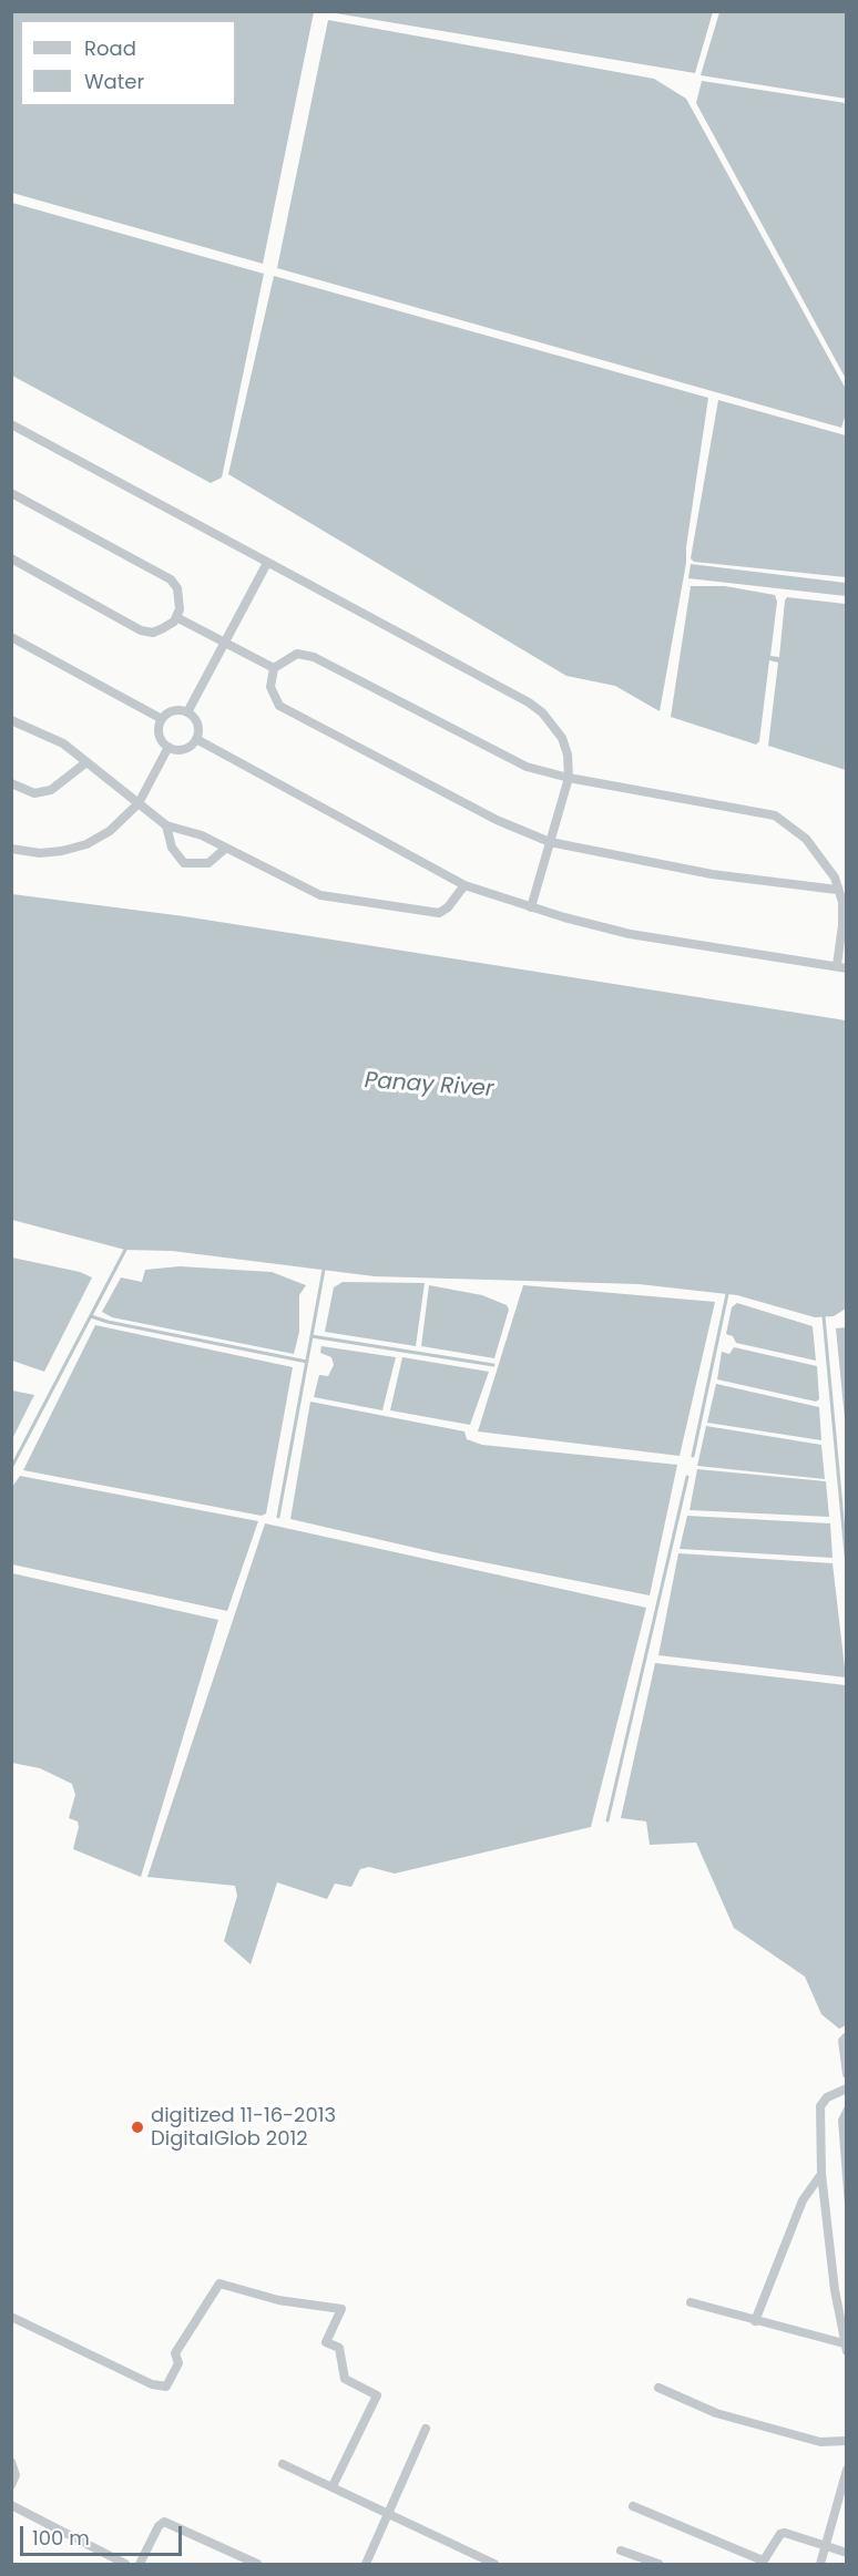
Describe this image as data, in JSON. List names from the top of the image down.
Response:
{
  "water": ["Panay River"],
  "places": ["digitized 11-16-2013 DigitalGlob 2012"],
  "legend": ["Road", "Water"],
  "scale_bar": "100 m"
}
